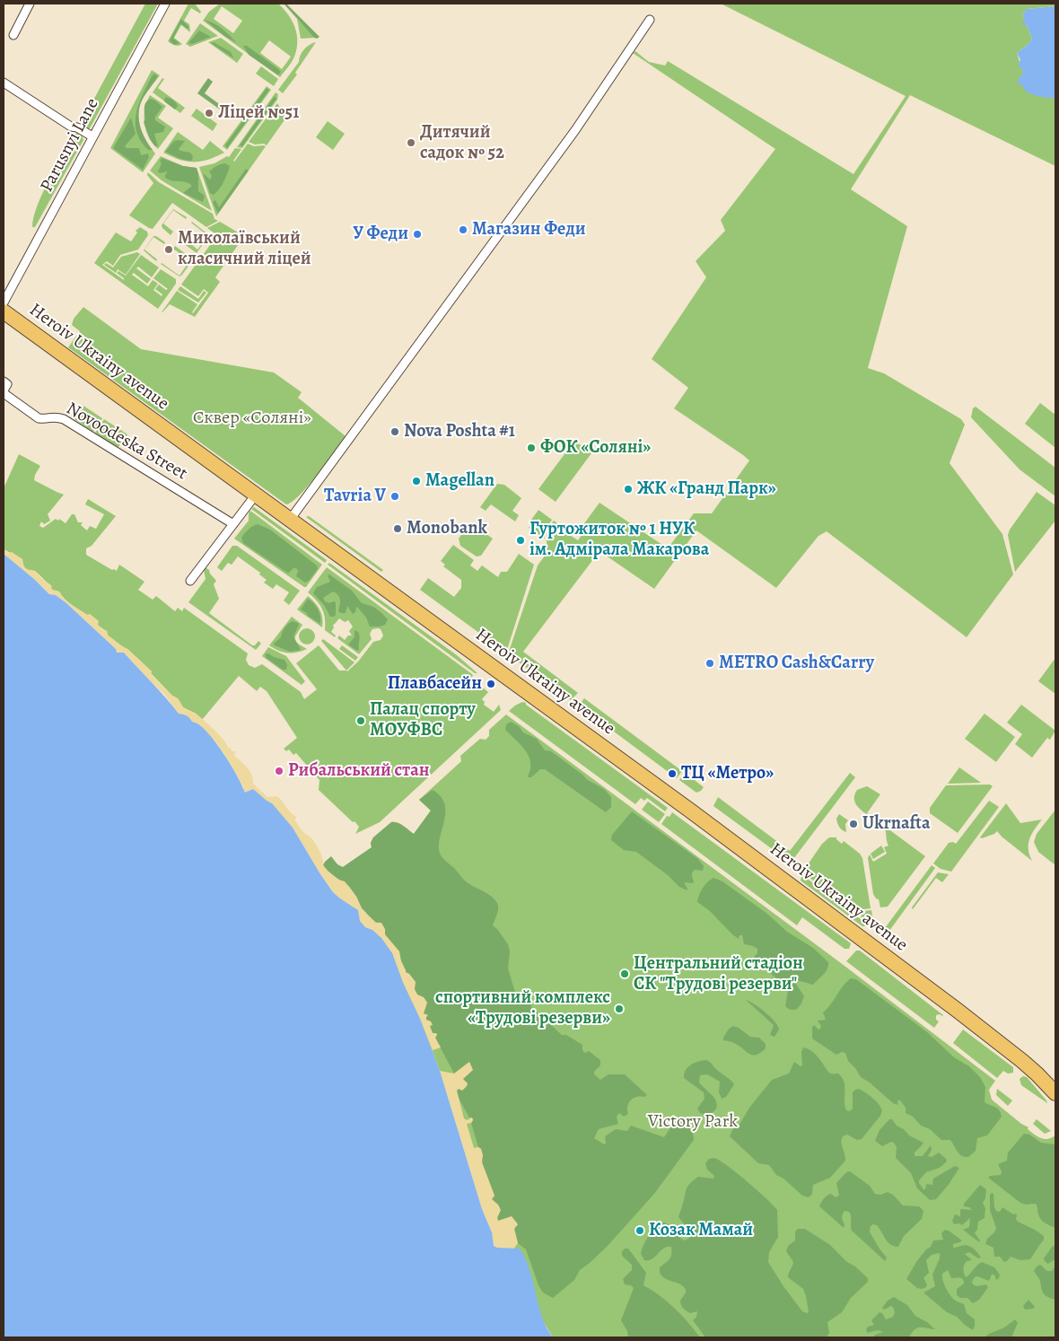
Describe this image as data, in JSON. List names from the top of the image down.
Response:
{
  "streets": {
    "highway": ["Heroiv Ukrainy avenue"],
    "street": ["Parusnyi Lane", "Novoodeska Street"]
  },
  "parks": ["Сквер «Соляні»", "Victory Park"],
  "places": [
    "Ліцей №51",
    "Дитячий садок № 52",
    "Магазин Феди",
    "У Феди",
    "Миколаївський класичний ліцей",
    "Nova Poshta #1",
    "ФОК «Соляні»",
    "Magellan",
    "ЖК «Гранд Парк»",
    "Tavria V",
    "Monobank",
    "Гуртожиток № 1 НУК ім. Адмірала Макарова",
    "METRO Cash&Carry",
    "Плавбасейн",
    "Палац спорту МОУФВС",
    "Рибальський стан",
    "ТЦ «Метро»",
    "Ukrnafta",
    "Центральний стадіон СК \"Трудові резерви\"",
    "спортивний комплекс «Трудові резерви»",
    "Козак Мамай"
  ]
}
